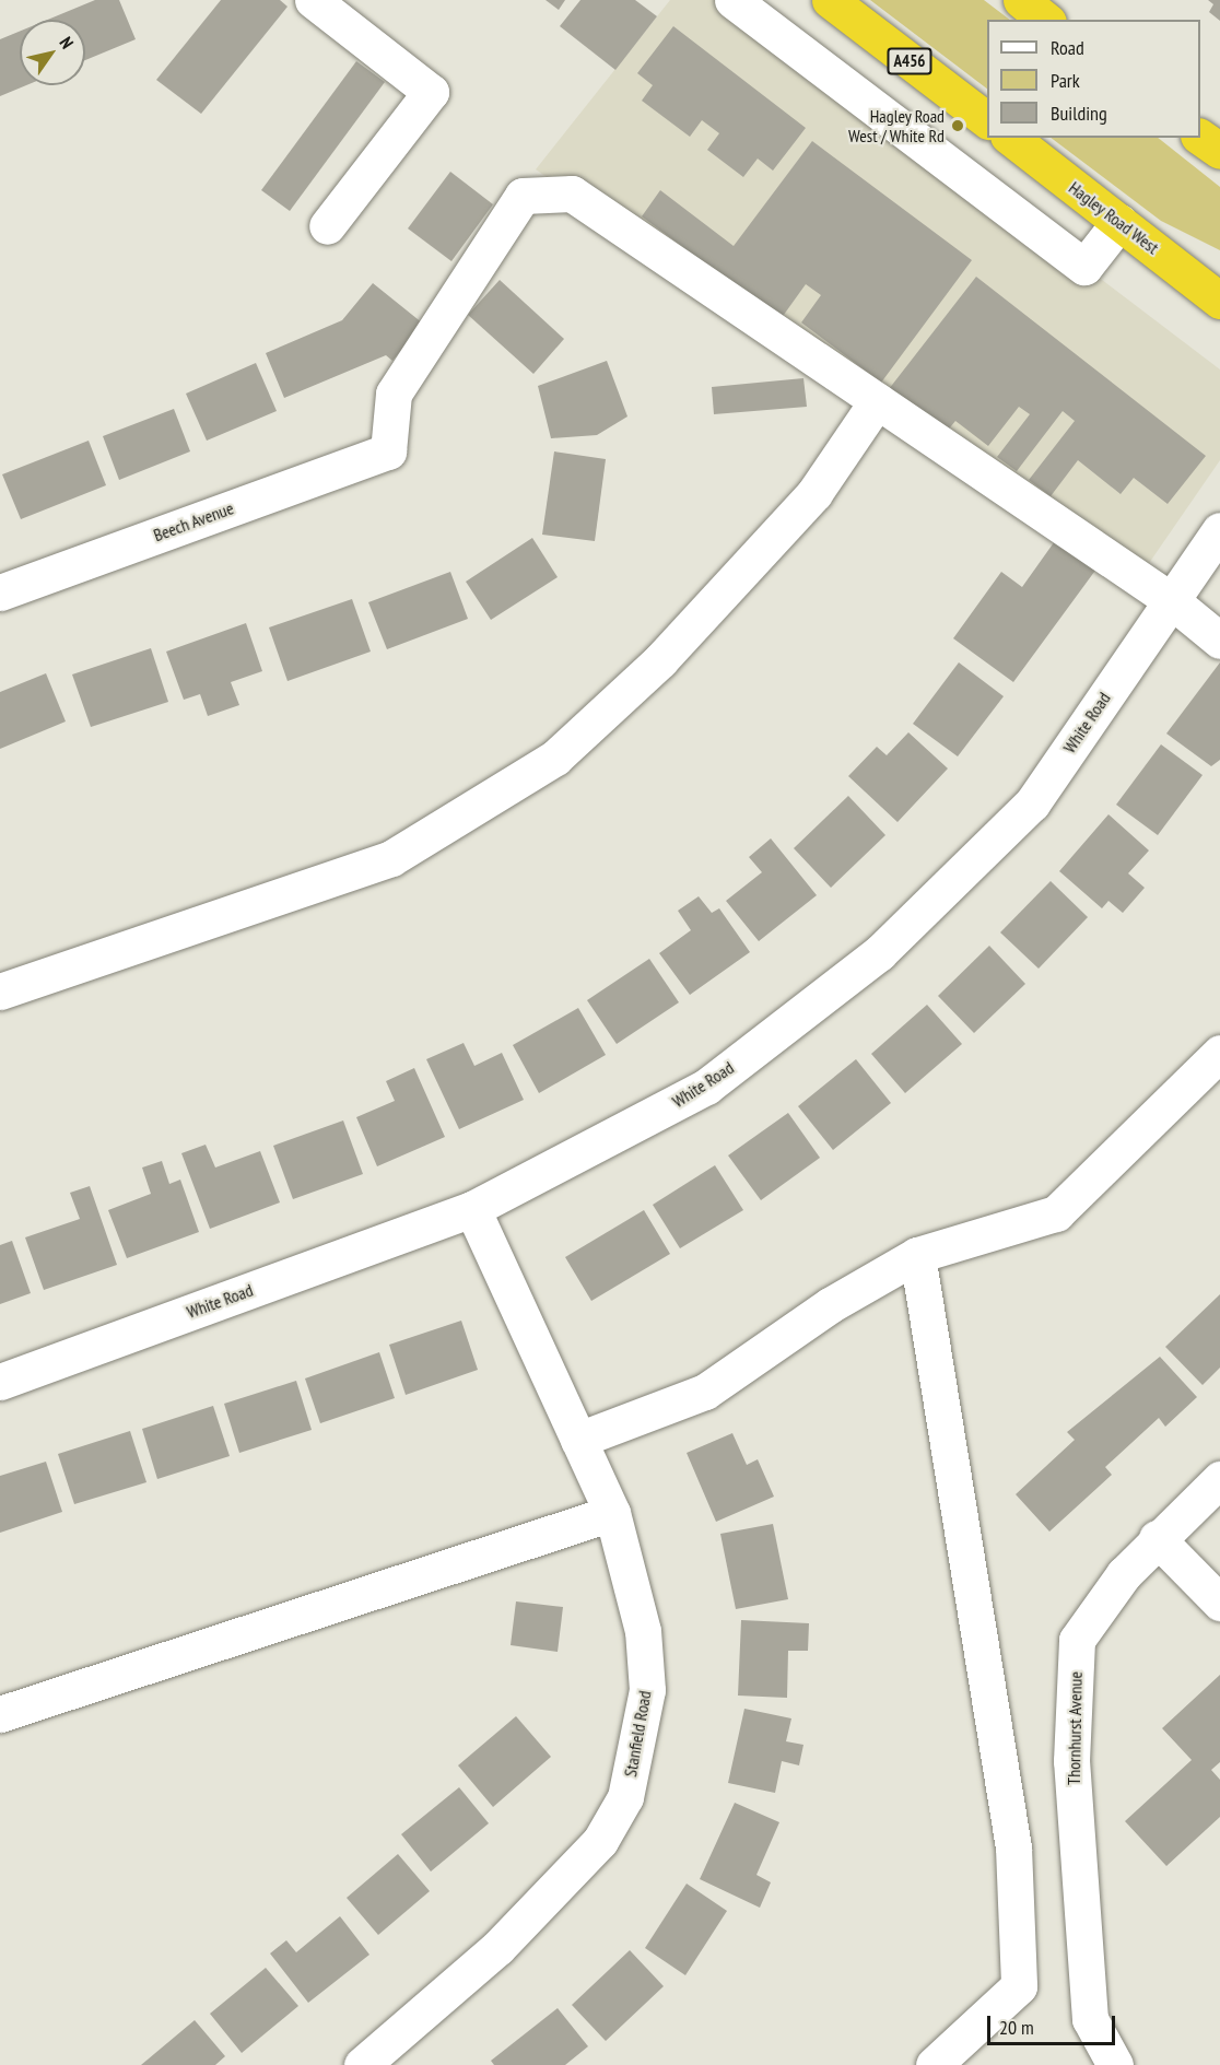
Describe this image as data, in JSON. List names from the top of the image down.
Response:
{
  "streets": {
    "highway": ["A456", "Hagley Road West"],
    "street": [
      "Beech Avenue",
      "White Road",
      "Thornhurst Avenue",
      "Stanfield Road"
    ]
  },
  "crossings": [
    ["White Road", "Stanfield Road"]
  ],
  "places": ["Hagley Road West / White Rd"],
  "legend": ["Road", "Park", "Building"],
  "scale_bar": "20 m",
  "north": "top right"
}
